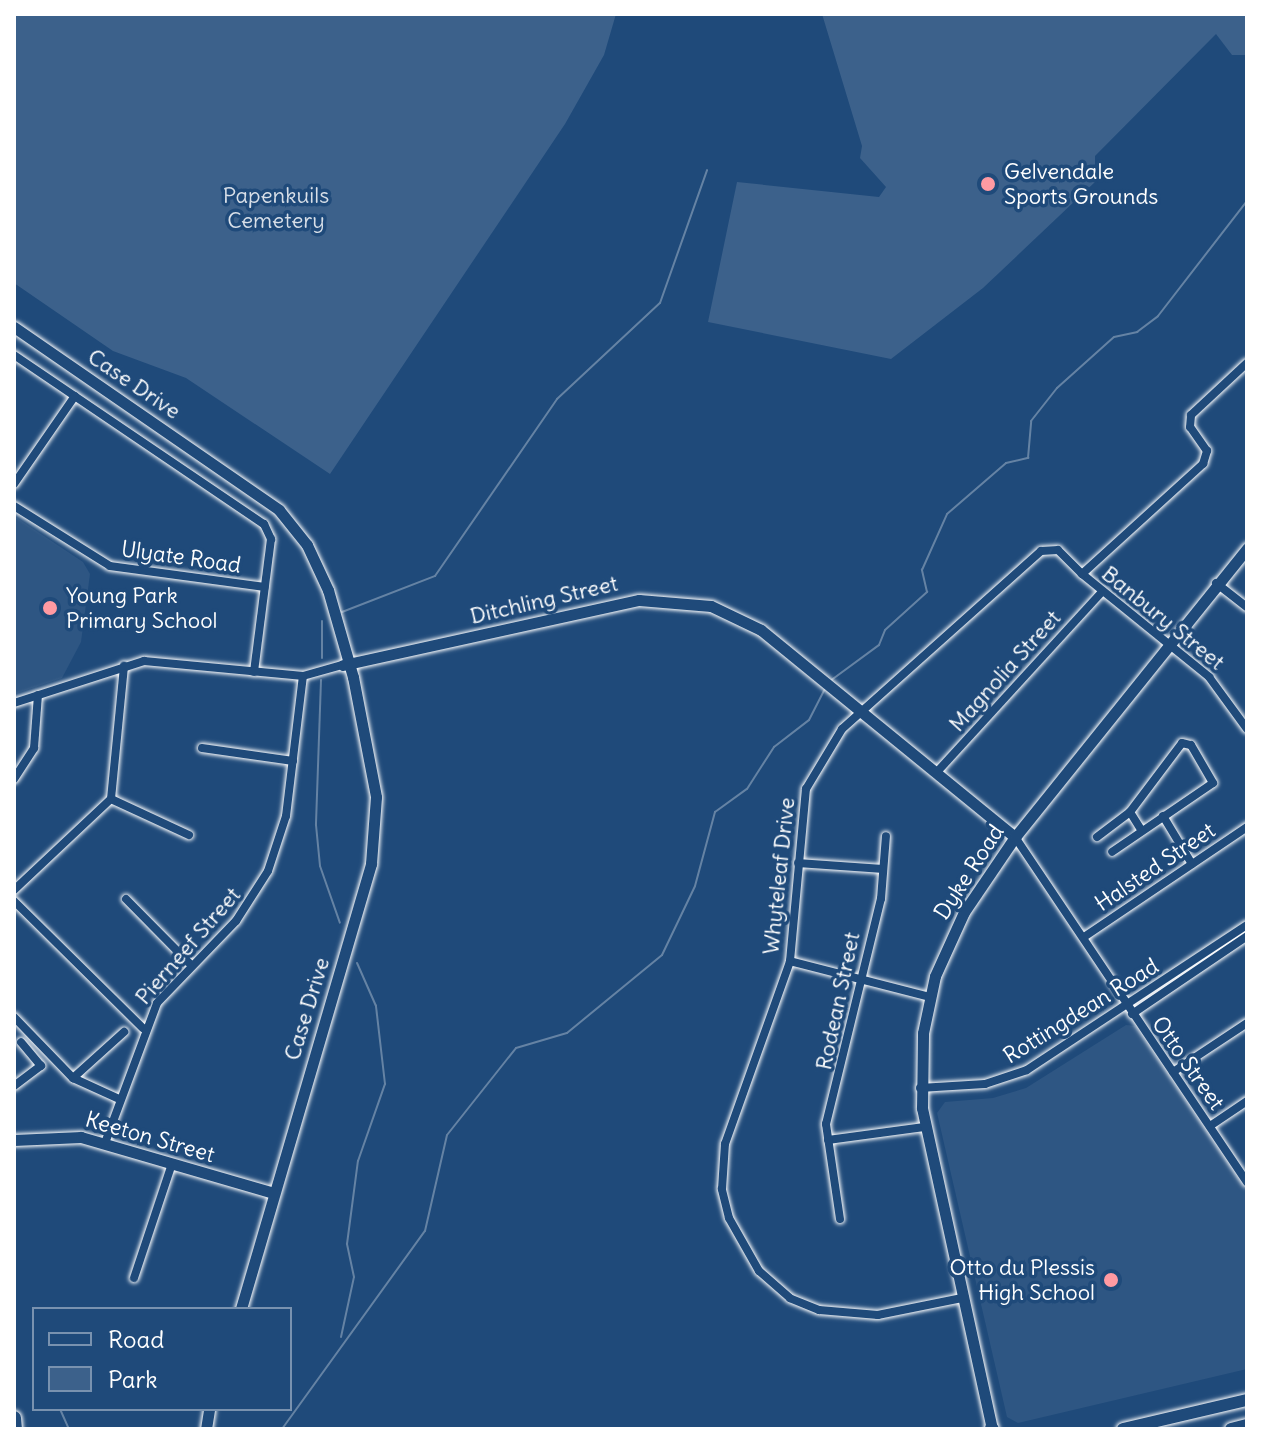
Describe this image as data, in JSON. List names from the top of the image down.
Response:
{
  "streets": {
    "street": [
      "Case Drive",
      "Ulyate Road",
      "Ditchling Street",
      "Banbury Street",
      "Magnolia Street",
      "Halsted Street",
      "Dyke Road",
      "Whyteleaf Drive",
      "Pierneef Street",
      "Rodean Street",
      "Rottingdean Road",
      "Otto Street",
      "Keeton Street"
    ]
  },
  "crossings": [
    ["Case Drive", "Ditchling Street"],
    ["Case Drive", "Keeton Street"],
    ["Ditchling Street", "Magnolia Street"],
    ["Ditchling Street", "Dyke Road"],
    ["Ditchling Street", "Whyteleaf Drive"],
    ["Ditchling Street", "Pierneef Street"],
    ["Ditchling Street", "Otto Street"],
    ["Banbury Street", "Magnolia Street"],
    ["Banbury Street", "Dyke Road"],
    ["Banbury Street", "Whyteleaf Drive"],
    ["Halsted Street", "Otto Street"],
    ["Dyke Road", "Whyteleaf Drive"],
    ["Dyke Road", "Rottingdean Road"],
    ["Dyke Road", "Otto Street"],
    ["Pierneef Street", "Keeton Street"],
    ["Rottingdean Road", "Otto Street"]
  ],
  "parks": ["Papenkuils Cemetery"],
  "places": ["Gelvendale Sports Grounds", "Young Park Primary School", "Otto du Plessis High School"],
  "legend": ["Road", "Park"]
}
